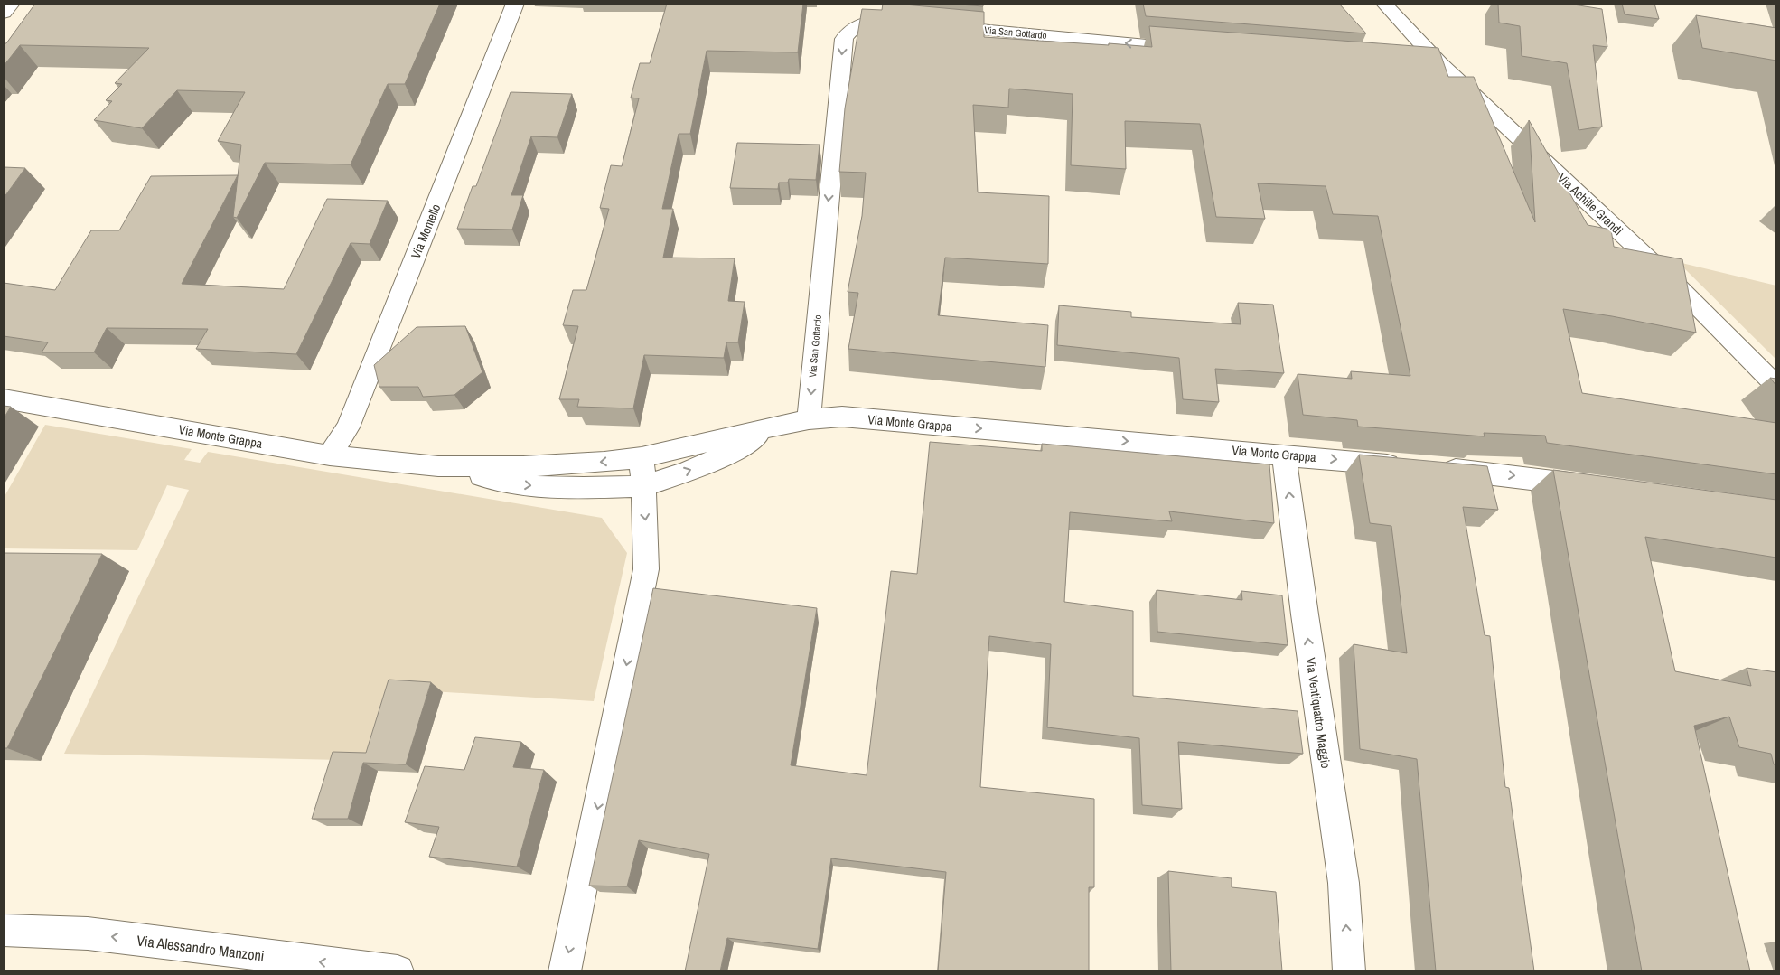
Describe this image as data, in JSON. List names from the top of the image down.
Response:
{
  "streets": {
    "street": [
      "Via San Gottardo",
      "Via Achille Grandi",
      "Via Montello",
      "Via Monte Grappa",
      "Via Ventiquattro Maggio",
      "Via Alessandro Manzoni"
    ]
  },
  "crossings": [
    ["Via San Gottardo", "Via Monte Grappa"],
    ["Via Montello", "Via Monte Grappa"],
    ["Via Monte Grappa", "Via Ventiquattro Maggio"]
  ],
  "one_way": ["Via Ventiquattro Maggio", "Via Alessandro Manzoni"]
}
